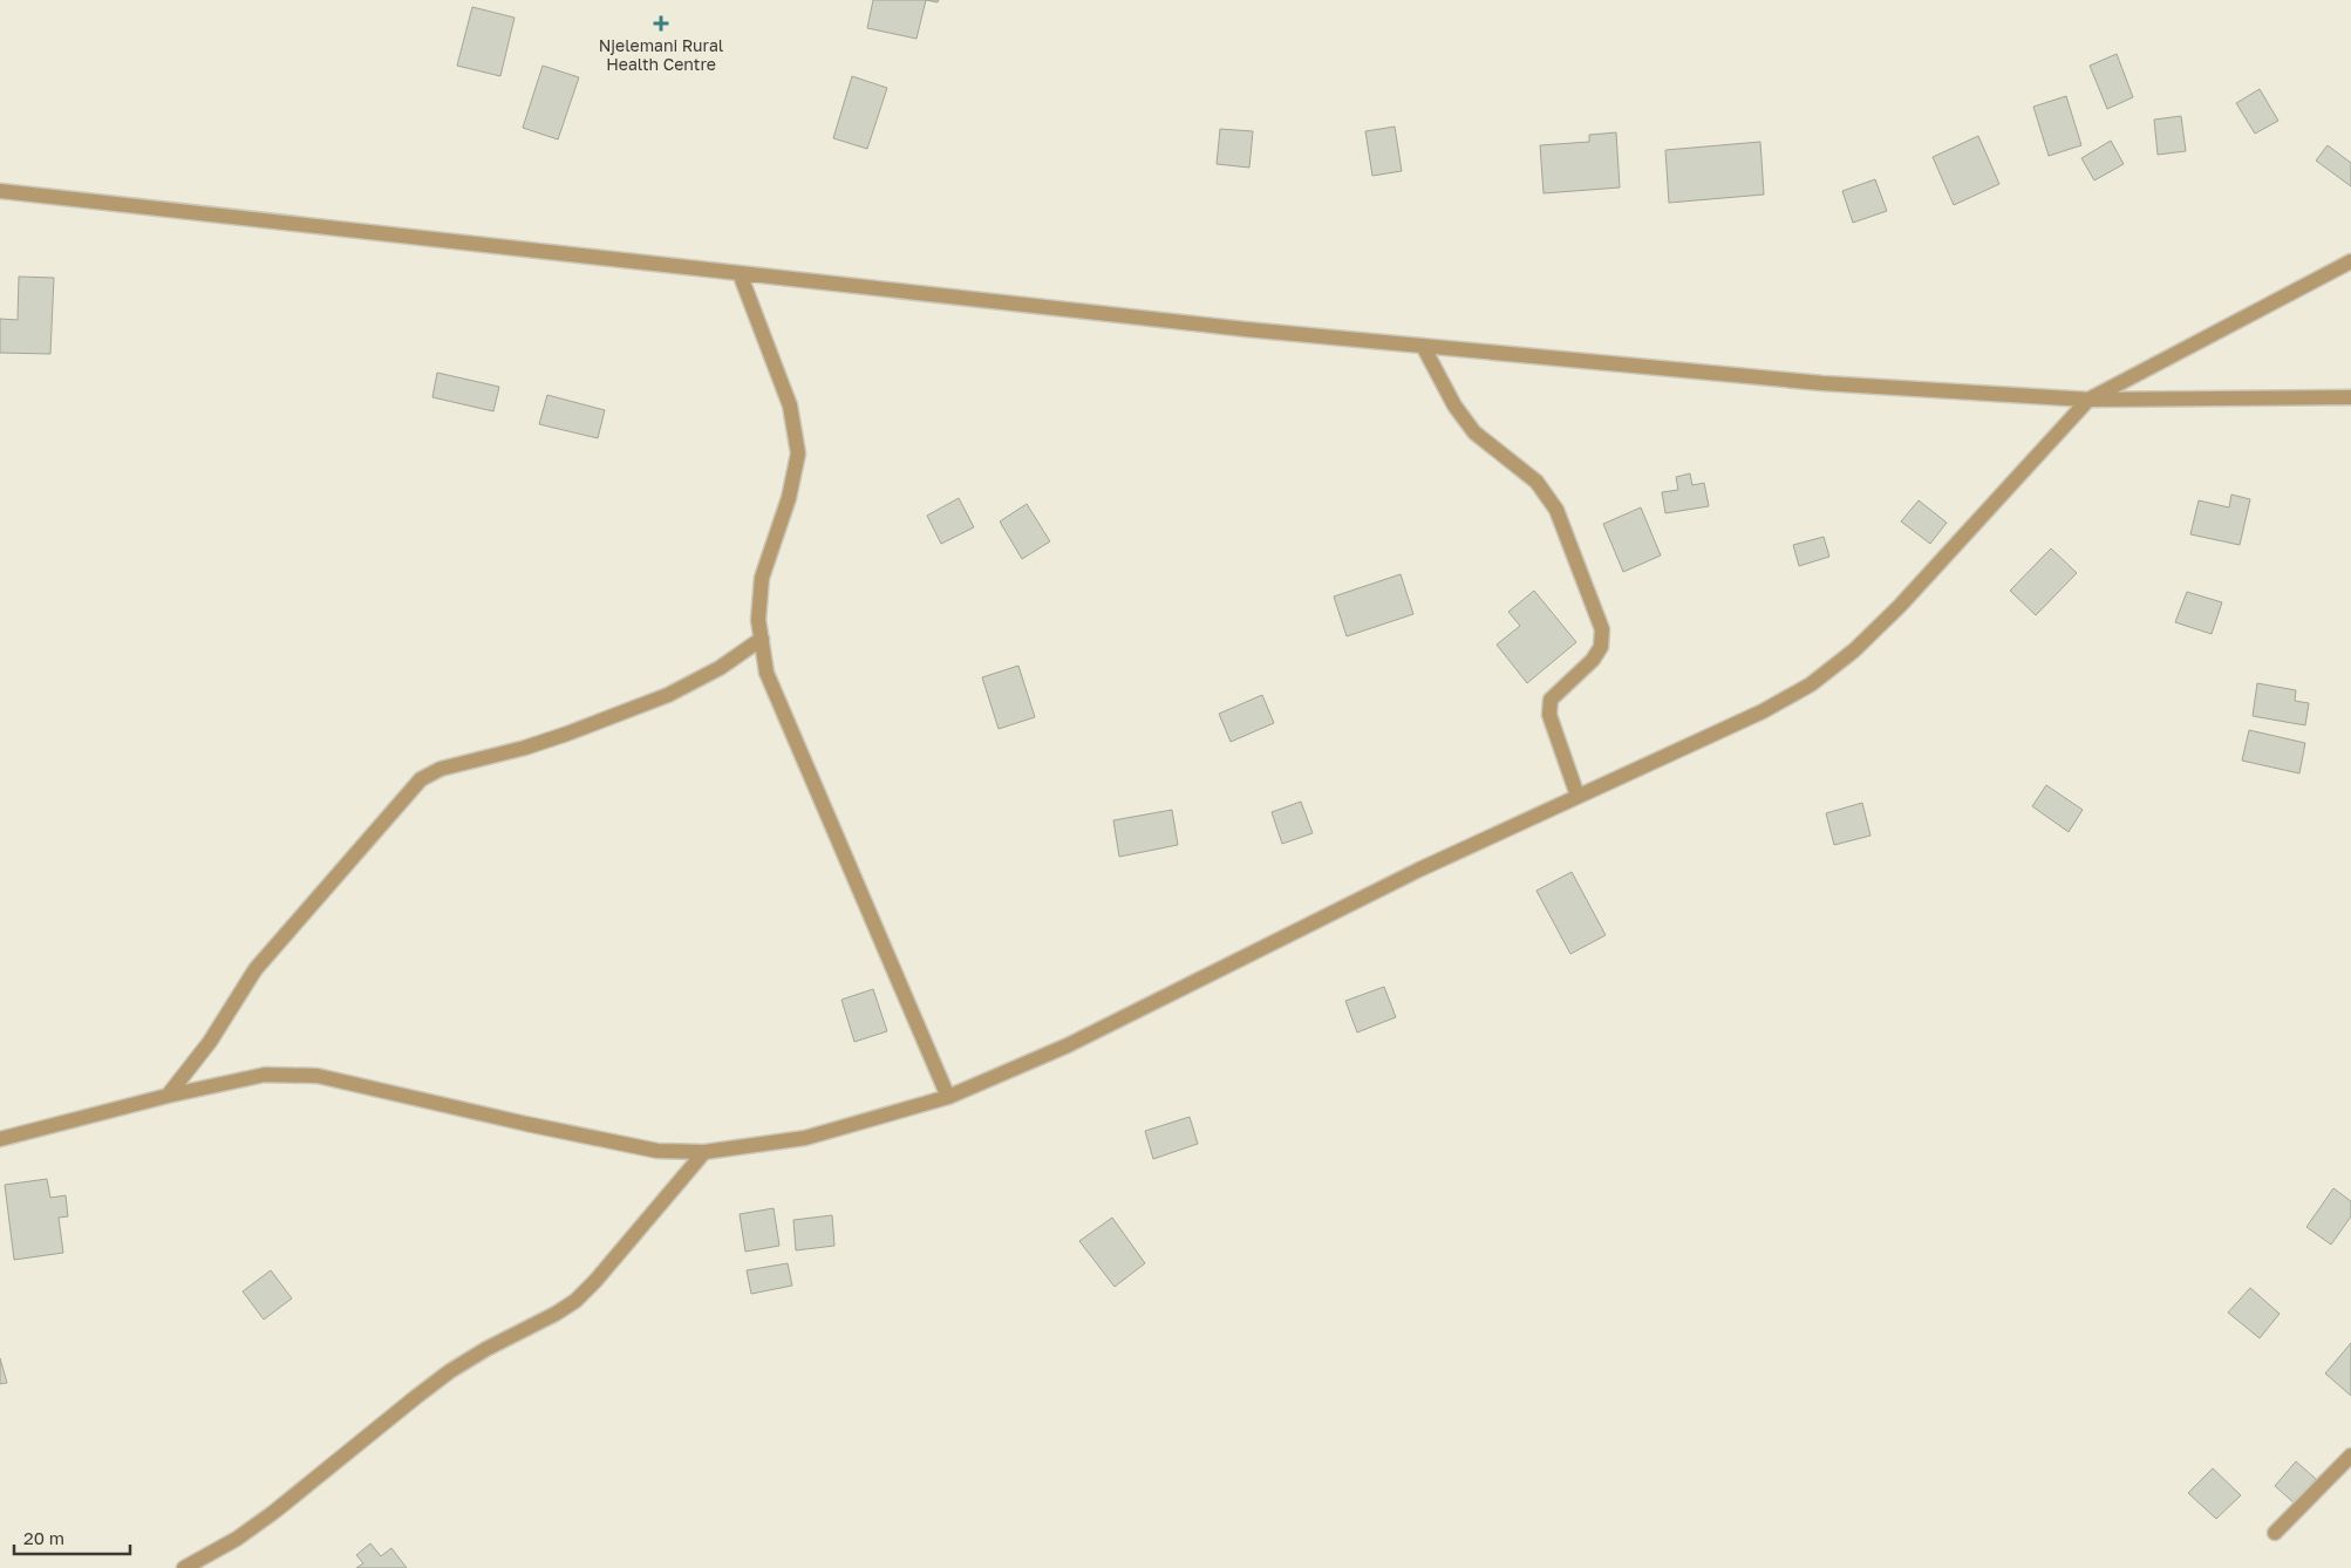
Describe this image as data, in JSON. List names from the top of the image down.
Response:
{
  "places": {
    "health": ["Njelemani Rural Health Centre"]
  },
  "scale_bar": "20 m"
}
